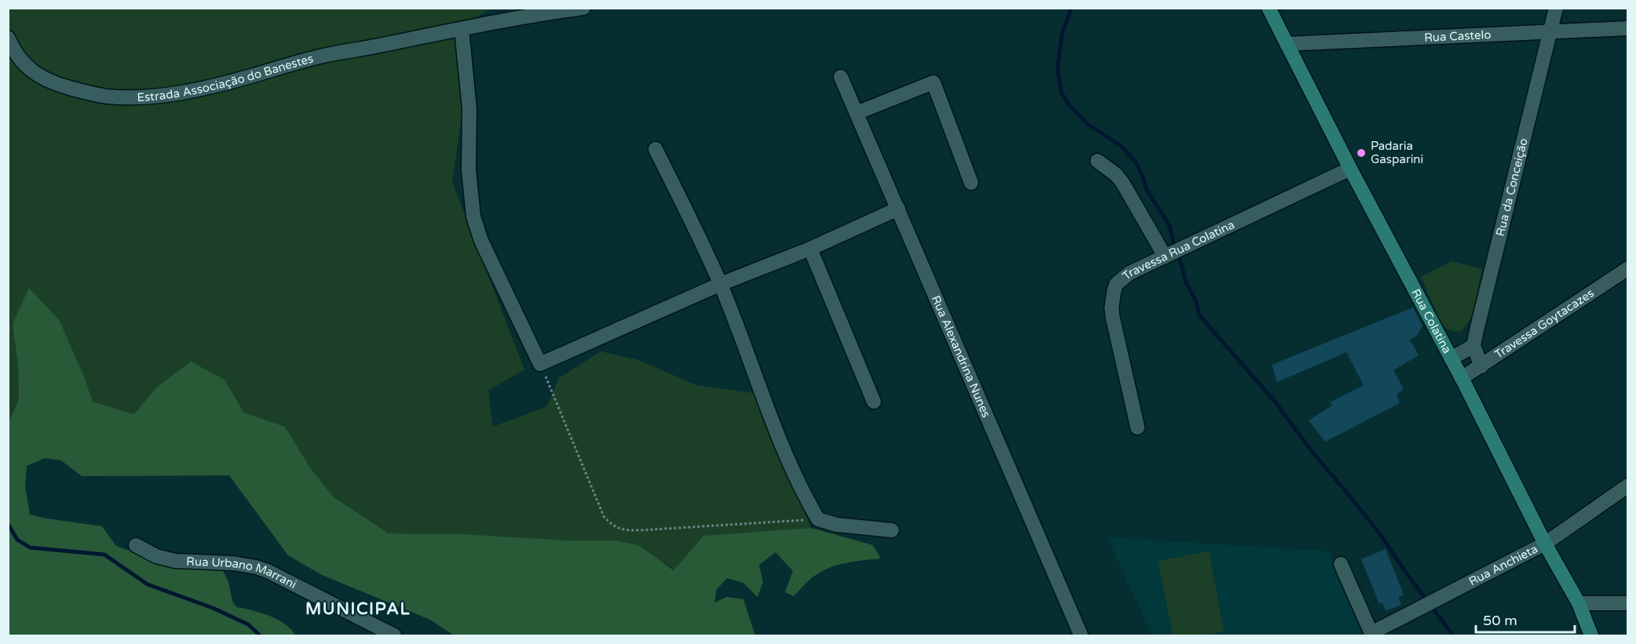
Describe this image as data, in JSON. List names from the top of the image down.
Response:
{
  "streets": {
    "main road": ["Rua Colatina"],
    "street": [
      "Rua Castelo",
      "Estrada Associação do Banestes",
      "Rua da Conceição",
      "Travessa Rua Colatina",
      "Travessa Goytacazes",
      "Rua Alexandrina Nunes",
      "Rua Anchieta",
      "Rua Urbano Marrani"
    ]
  },
  "crossings": [
    ["Rua Castelo", "Rua da Conceição"],
    ["Rua Castelo", "Rua Colatina"],
    ["Travessa Rua Colatina", "Rua Colatina"],
    ["Rua Colatina", "Travessa Goytacazes"],
    ["Rua Colatina", "Rua Anchieta"]
  ],
  "districts": ["MUNICIPAL"],
  "places": ["Padaria Gasparini"],
  "scale_bar": "50 m"
}
